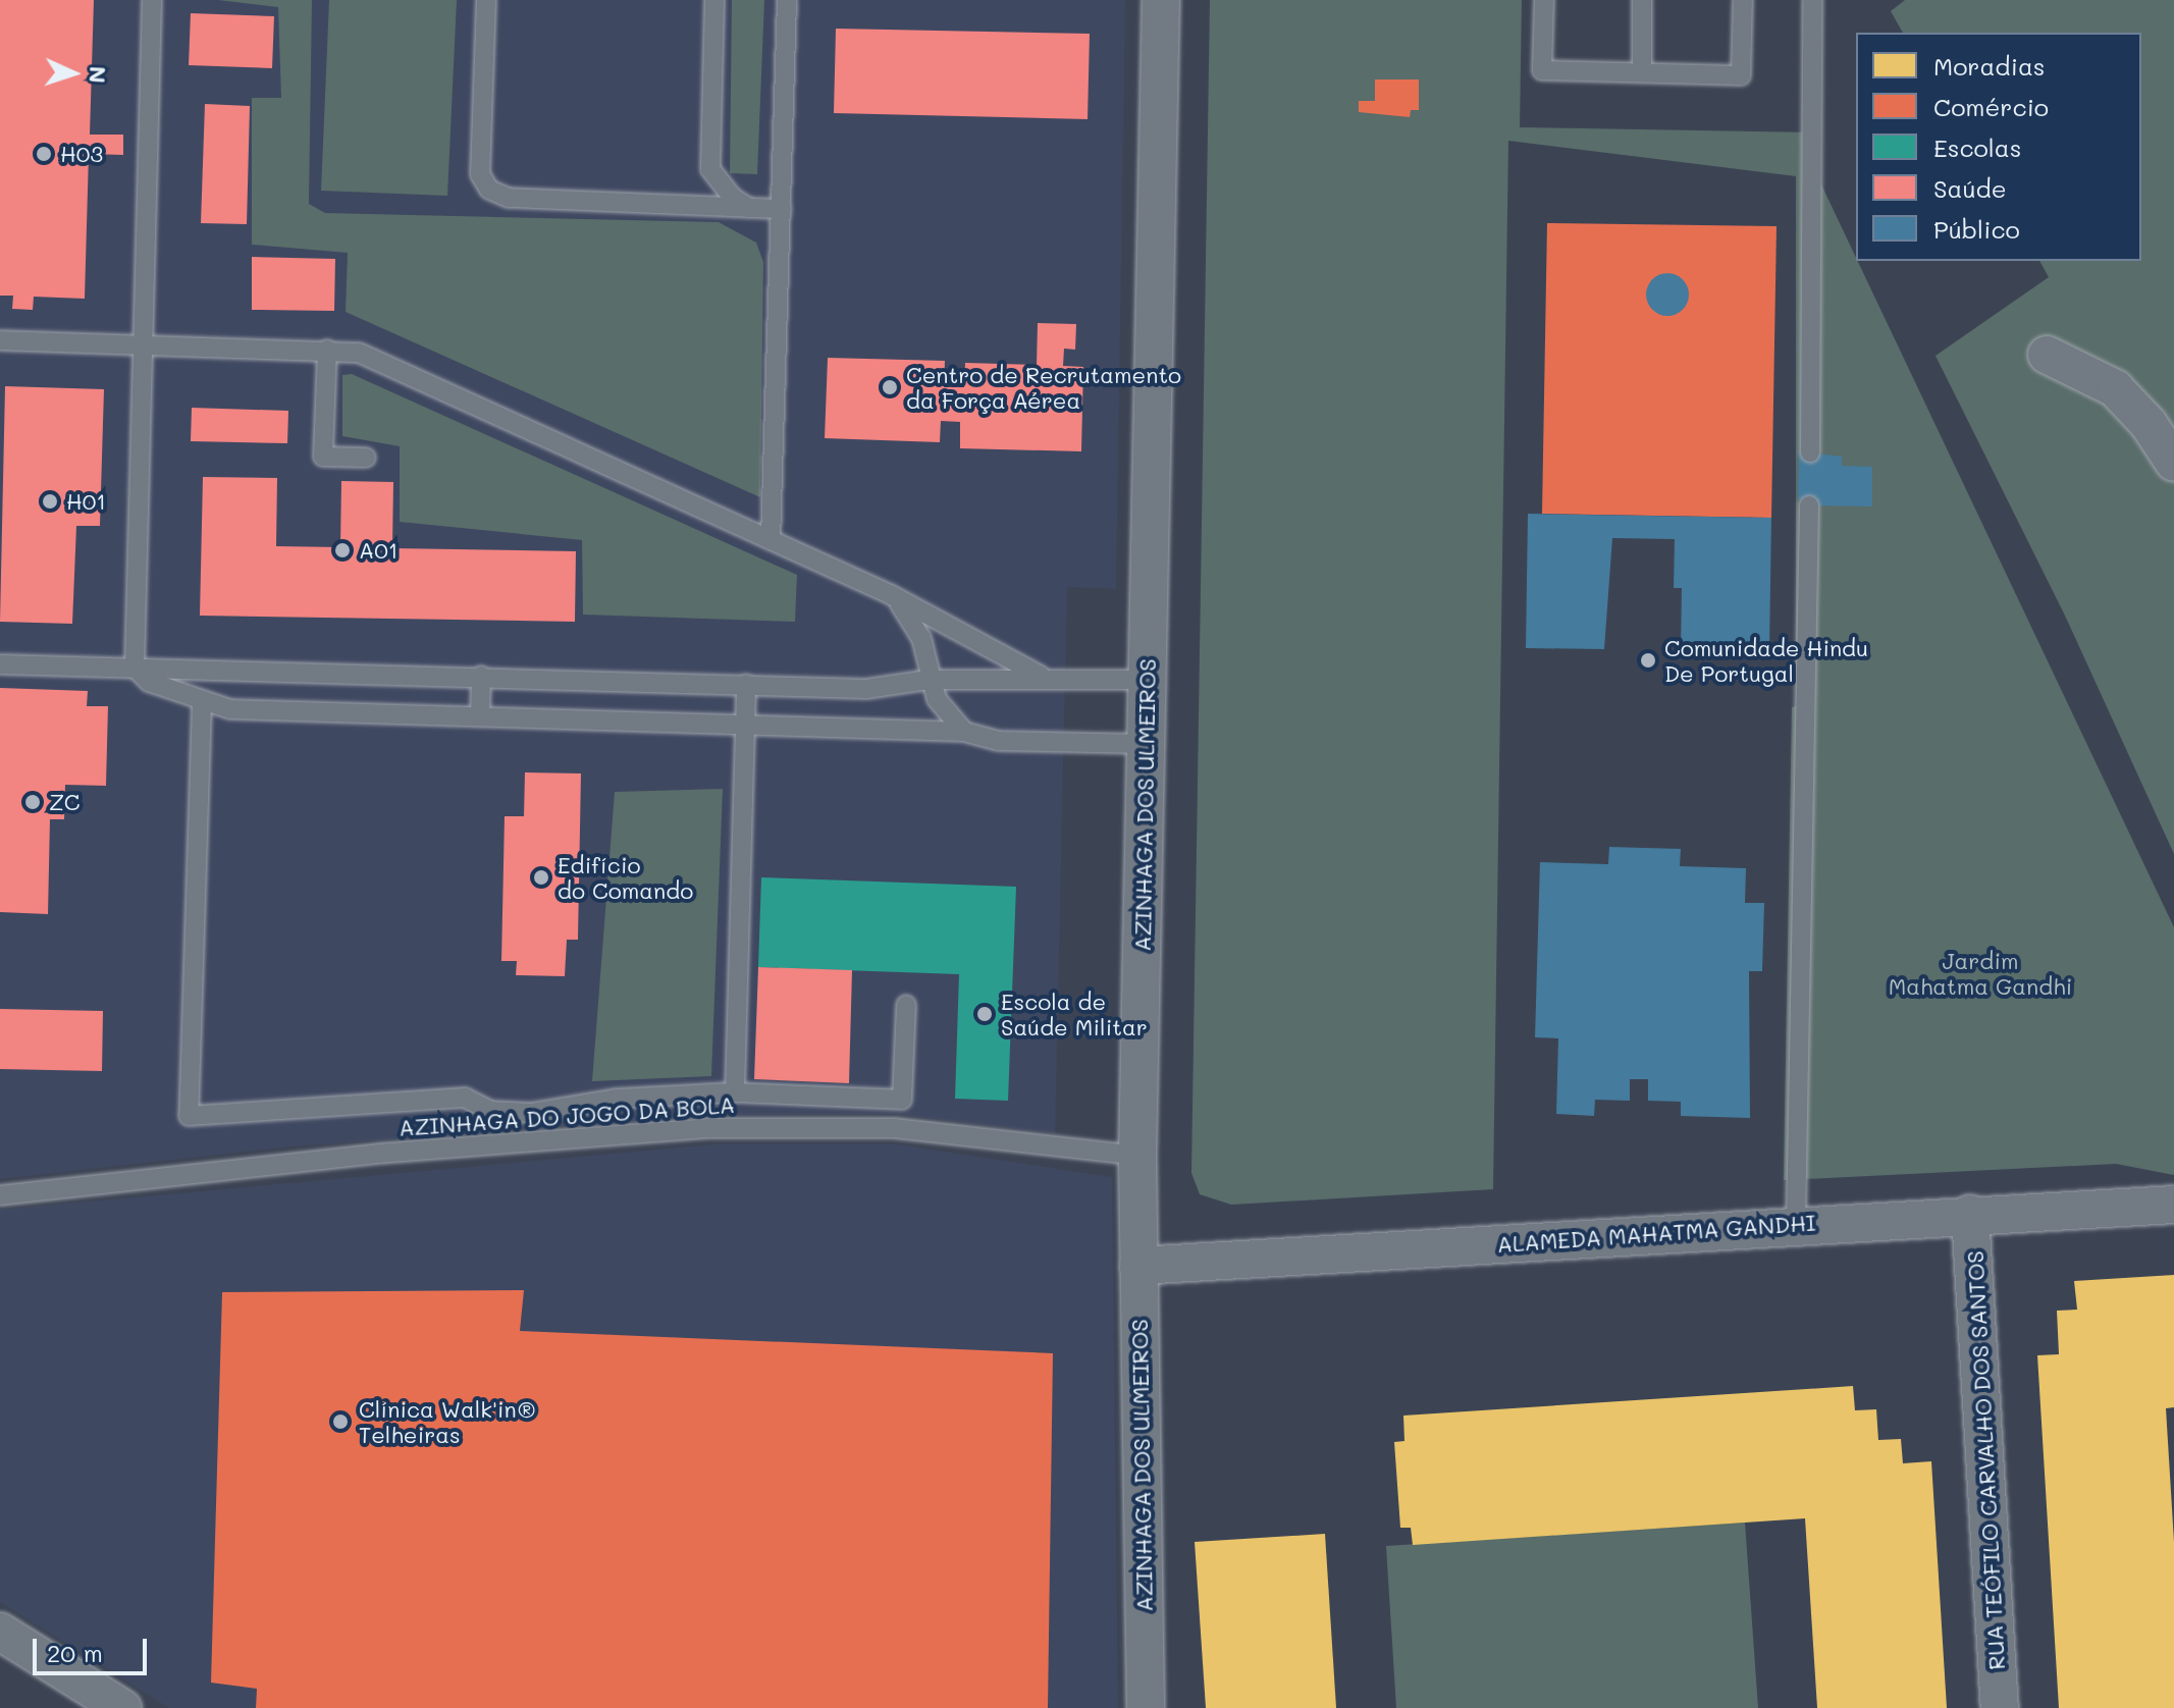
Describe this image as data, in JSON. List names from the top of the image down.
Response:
{
  "streets": {
    "street": ["AZINHAGA DOS ULMEIROS", "ALAMEDA MAHATMA GANDHI", "RUA TEÓFILO CARVALHO DOS SANTOS"],
    "lane": ["AZINHAGA DO JOGO DA BOLA"]
  },
  "crossings": [
    ["AZINHAGA DOS ULMEIROS", "AZINHAGA DO JOGO DA BOLA"],
    ["AZINHAGA DOS ULMEIROS", "ALAMEDA MAHATMA GANDHI"],
    ["ALAMEDA MAHATMA GANDHI", "RUA TEÓFILO CARVALHO DOS SANTOS"]
  ],
  "parks": ["Jardim Mahatma Gandhi"],
  "places": [
    "H03",
    "Centro de Recrutamento da Força Aérea",
    "H01",
    "A01",
    "Comunidade Hindu De Portugal",
    "ZC",
    "Edifício do Comando",
    "Escola de Saúde Militar",
    "Clínica Walk'in® Telheiras"
  ],
  "legend": [
    "Moradias",
    "Comércio",
    "Escolas",
    "Saúde",
    "Público"
  ],
  "scale_bar": "20 m",
  "north": "right"
}
